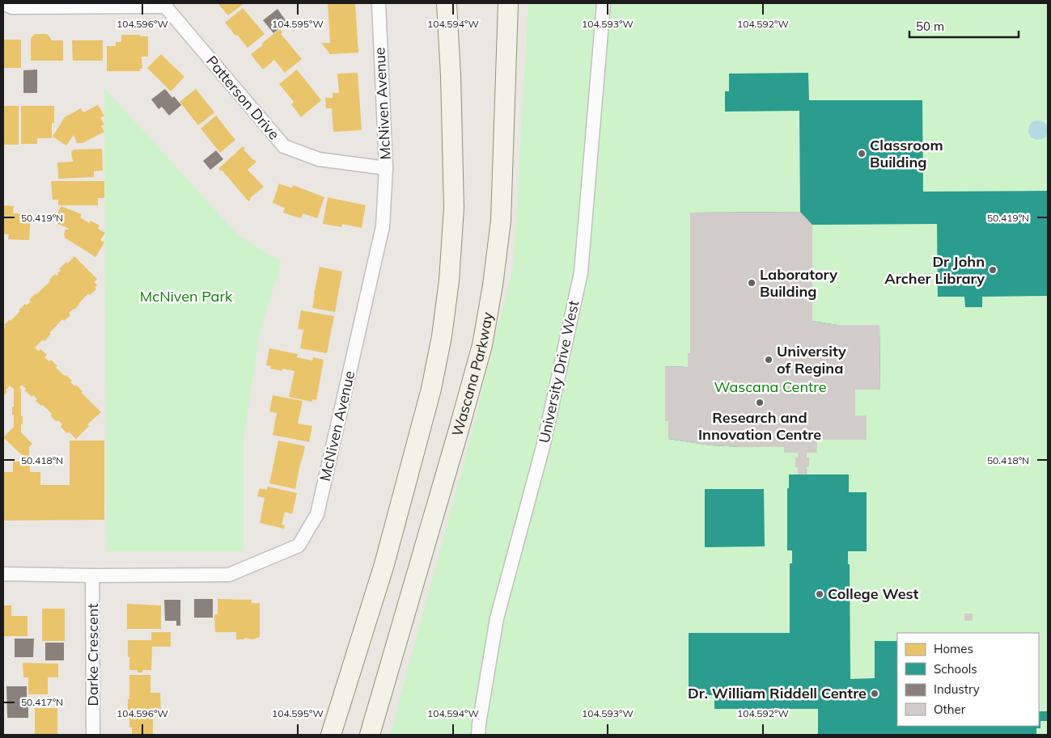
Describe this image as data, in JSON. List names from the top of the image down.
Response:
{
  "streets": {
    "main road": ["Wascana Parkway"],
    "street": [
      "Patterson Drive",
      "McNiven Avenue",
      "University Drive West",
      "Darke Crescent"
    ]
  },
  "crossings": [
    ["Patterson Drive", "McNiven Avenue"],
    ["McNiven Avenue", "Darke Crescent"]
  ],
  "parks": ["McNiven Park", "Wascana Centre"],
  "places": [
    "Classroom Building",
    "Dr John Archer Library",
    "Laboratory Building",
    "University of Regina",
    "Research and Innovation Centre",
    "College West",
    "Dr. William Riddell Centre"
  ],
  "legend": [
    "Homes",
    "Schools",
    "Industry",
    "Other"
  ],
  "scale_bar": "50 m",
  "coordinates": [
    "104.596°W",
    "104.595°W",
    "104.594°W",
    "104.593°W",
    "104.592°W",
    "50.419°N",
    "50.418°N",
    "50.417°N"
  ]
}
